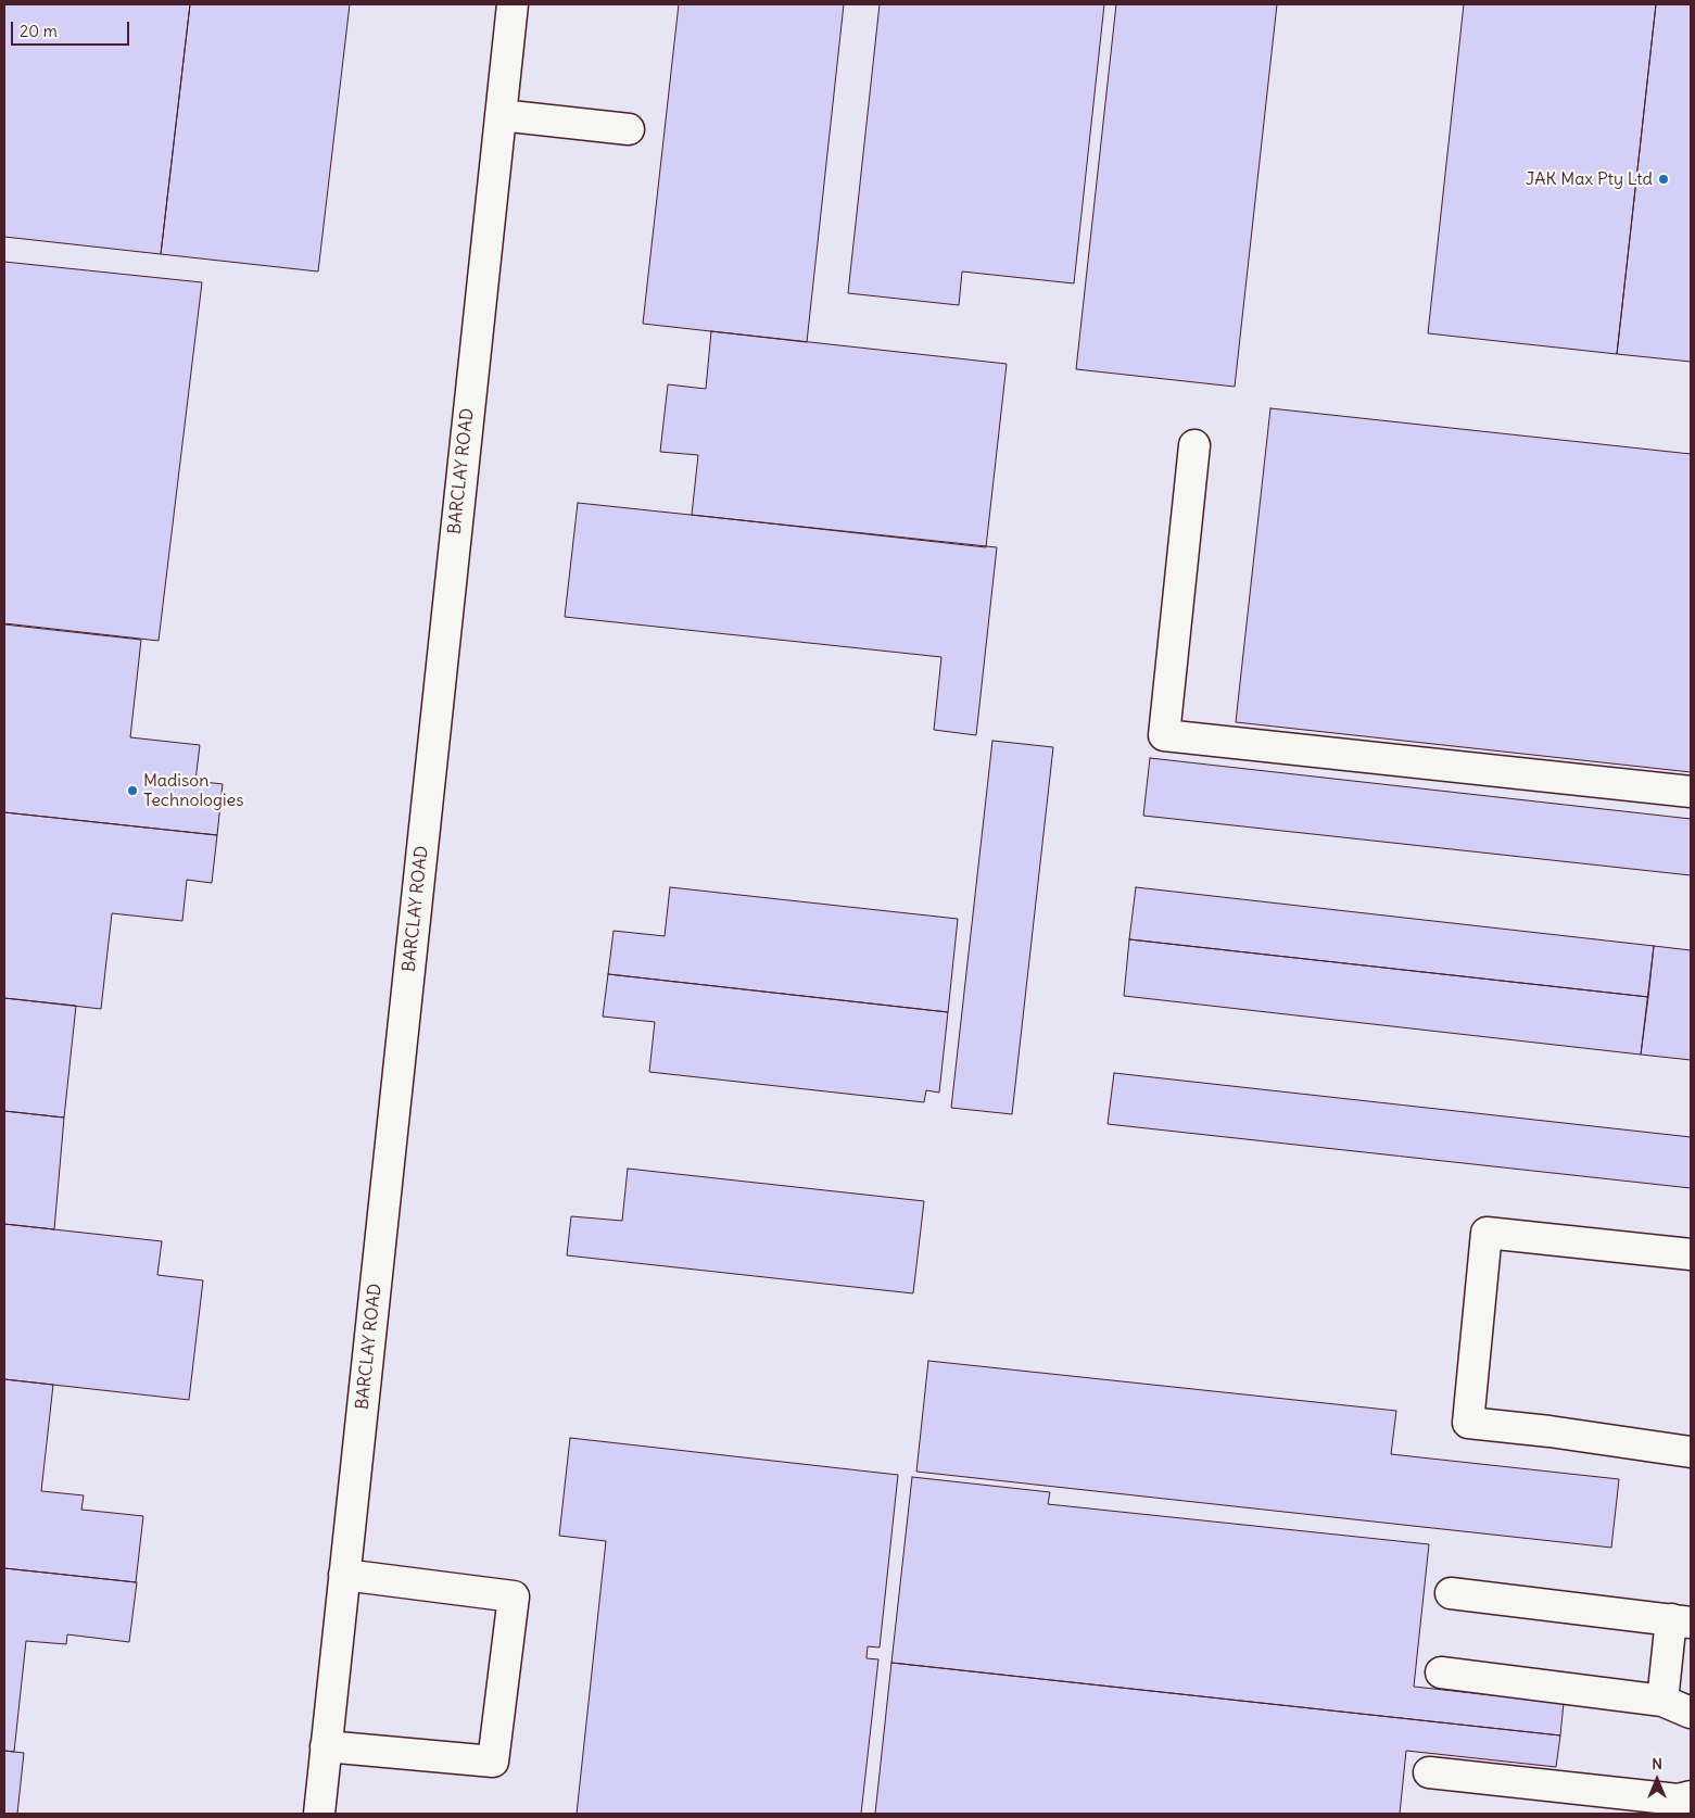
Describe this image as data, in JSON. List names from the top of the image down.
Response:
{
  "streets": {
    "street": ["BARCLAY ROAD"]
  },
  "places": ["JAK Max Pty Ltd", "Madison Technologies"],
  "scale_bar": "20 m",
  "north": "top"
}
